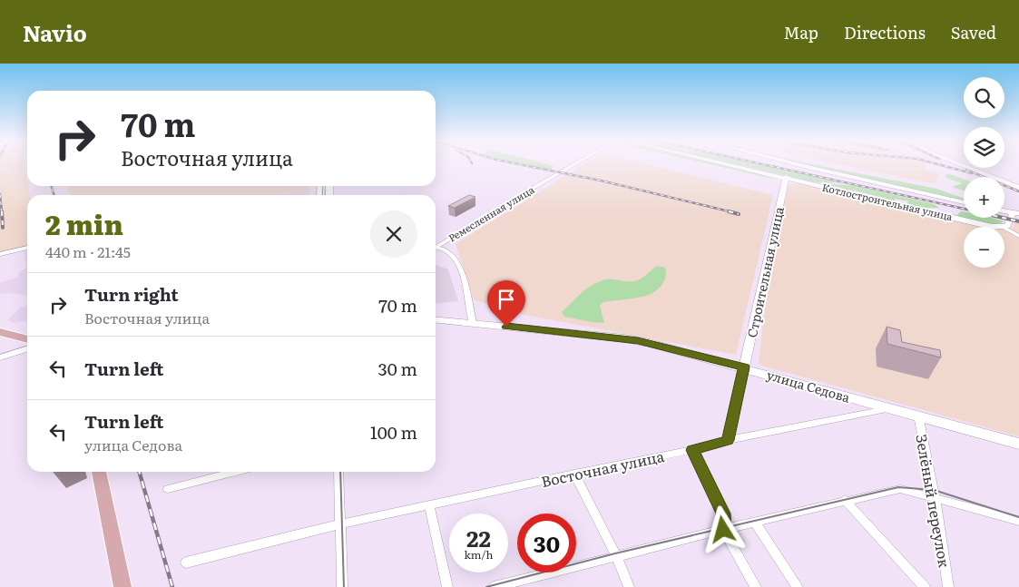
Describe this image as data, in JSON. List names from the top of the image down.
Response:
{
  "streets": {
    "main road": [
      "Котлостроительная улица",
      "Строительная улица",
      "улица Седова",
      "Восточная улица"
    ],
    "street": ["Ремесленная улица", "Зелёный переулок"]
  },
  "crossings": [
    ["Котлостроительная улица", "Строительная улица"],
    ["Строительная улица", "улица Седова"],
    ["улица Седова", "Восточная улица"],
    ["Восточная улица", "Зелёный переулок"]
  ],
  "page": {
    "header": "Navio",
    "nav": ["Map", "Directions", "Saved"],
    "map_buttons": ["+", "−"],
    "turn": ["70 m", "Восточная улица"],
    "heading": ["2 min", "440 m · 21:45"],
    "list": [
      {
        "name": "Turn right",
        "note": "Восточная улица",
        "value": "70 m"
      },
      {
        "name": "Turn left",
        "value": "30 m"
      },
      {
        "name": "Turn left",
        "note": "улица Седова",
        "value": "100 m"
      }
    ],
    "speed": "22 km/h",
    "limit": "30"
  }
}
